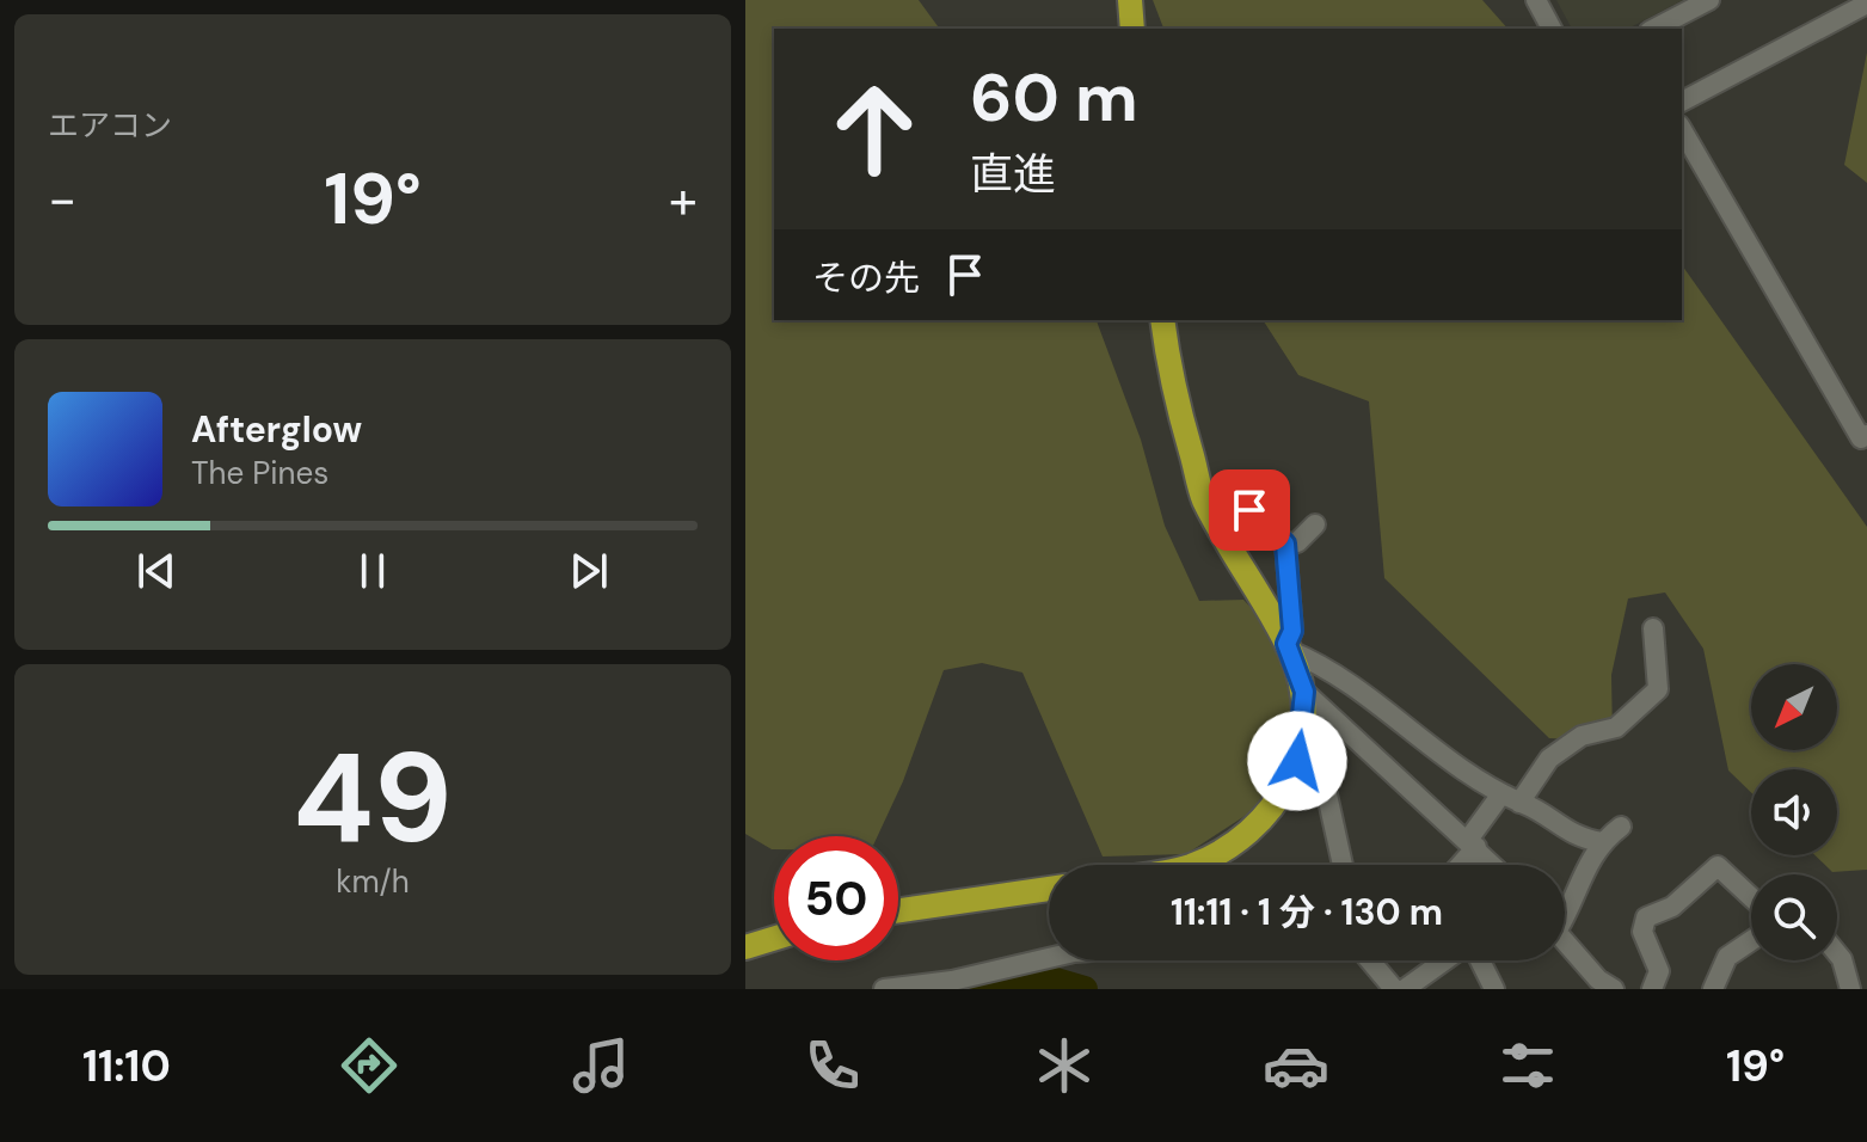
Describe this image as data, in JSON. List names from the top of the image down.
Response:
{
  "north": "bottom left",
  "page": {
    "tile": [
      "エアコン",
      ["49", "km/h"]
    ],
    "turn": ["60 m", "直進"],
    "heat": ["−", "19°", "+"],
    "then": "その先",
    "song": ["Afterglow", "The Pines"],
    "limit": "50",
    "trip": "11:11 · 1 分 · 130 m",
    "tabs": ["11:10", "19°"]
  }
}
